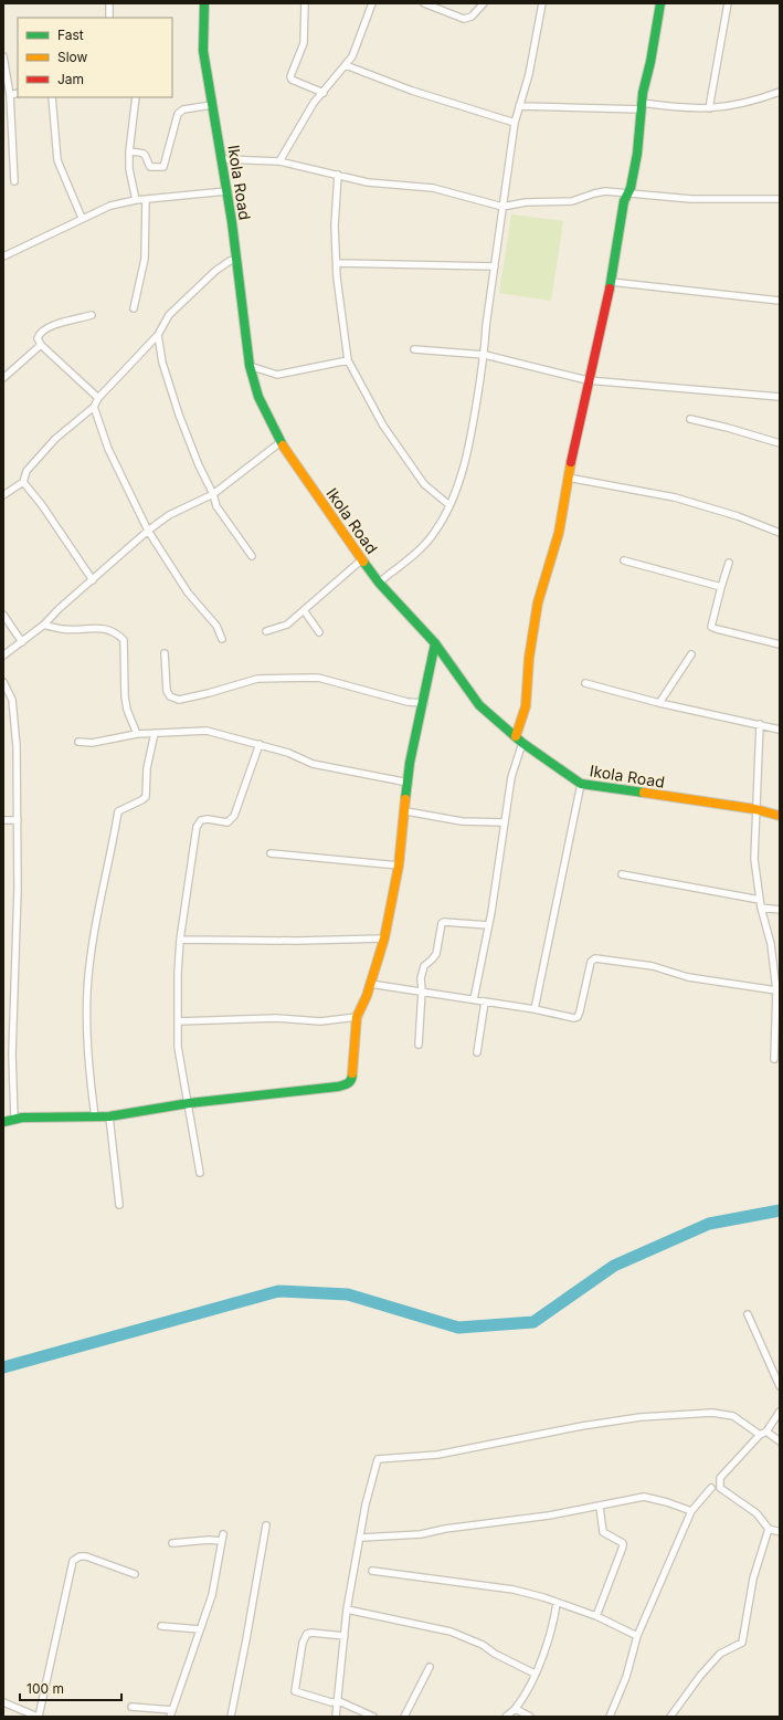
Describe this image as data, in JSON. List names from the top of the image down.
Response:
{
  "streets": {
    "street": ["Ikola Road"]
  },
  "legend": ["Fast", "Slow", "Jam"],
  "scale_bar": "100 m"
}
